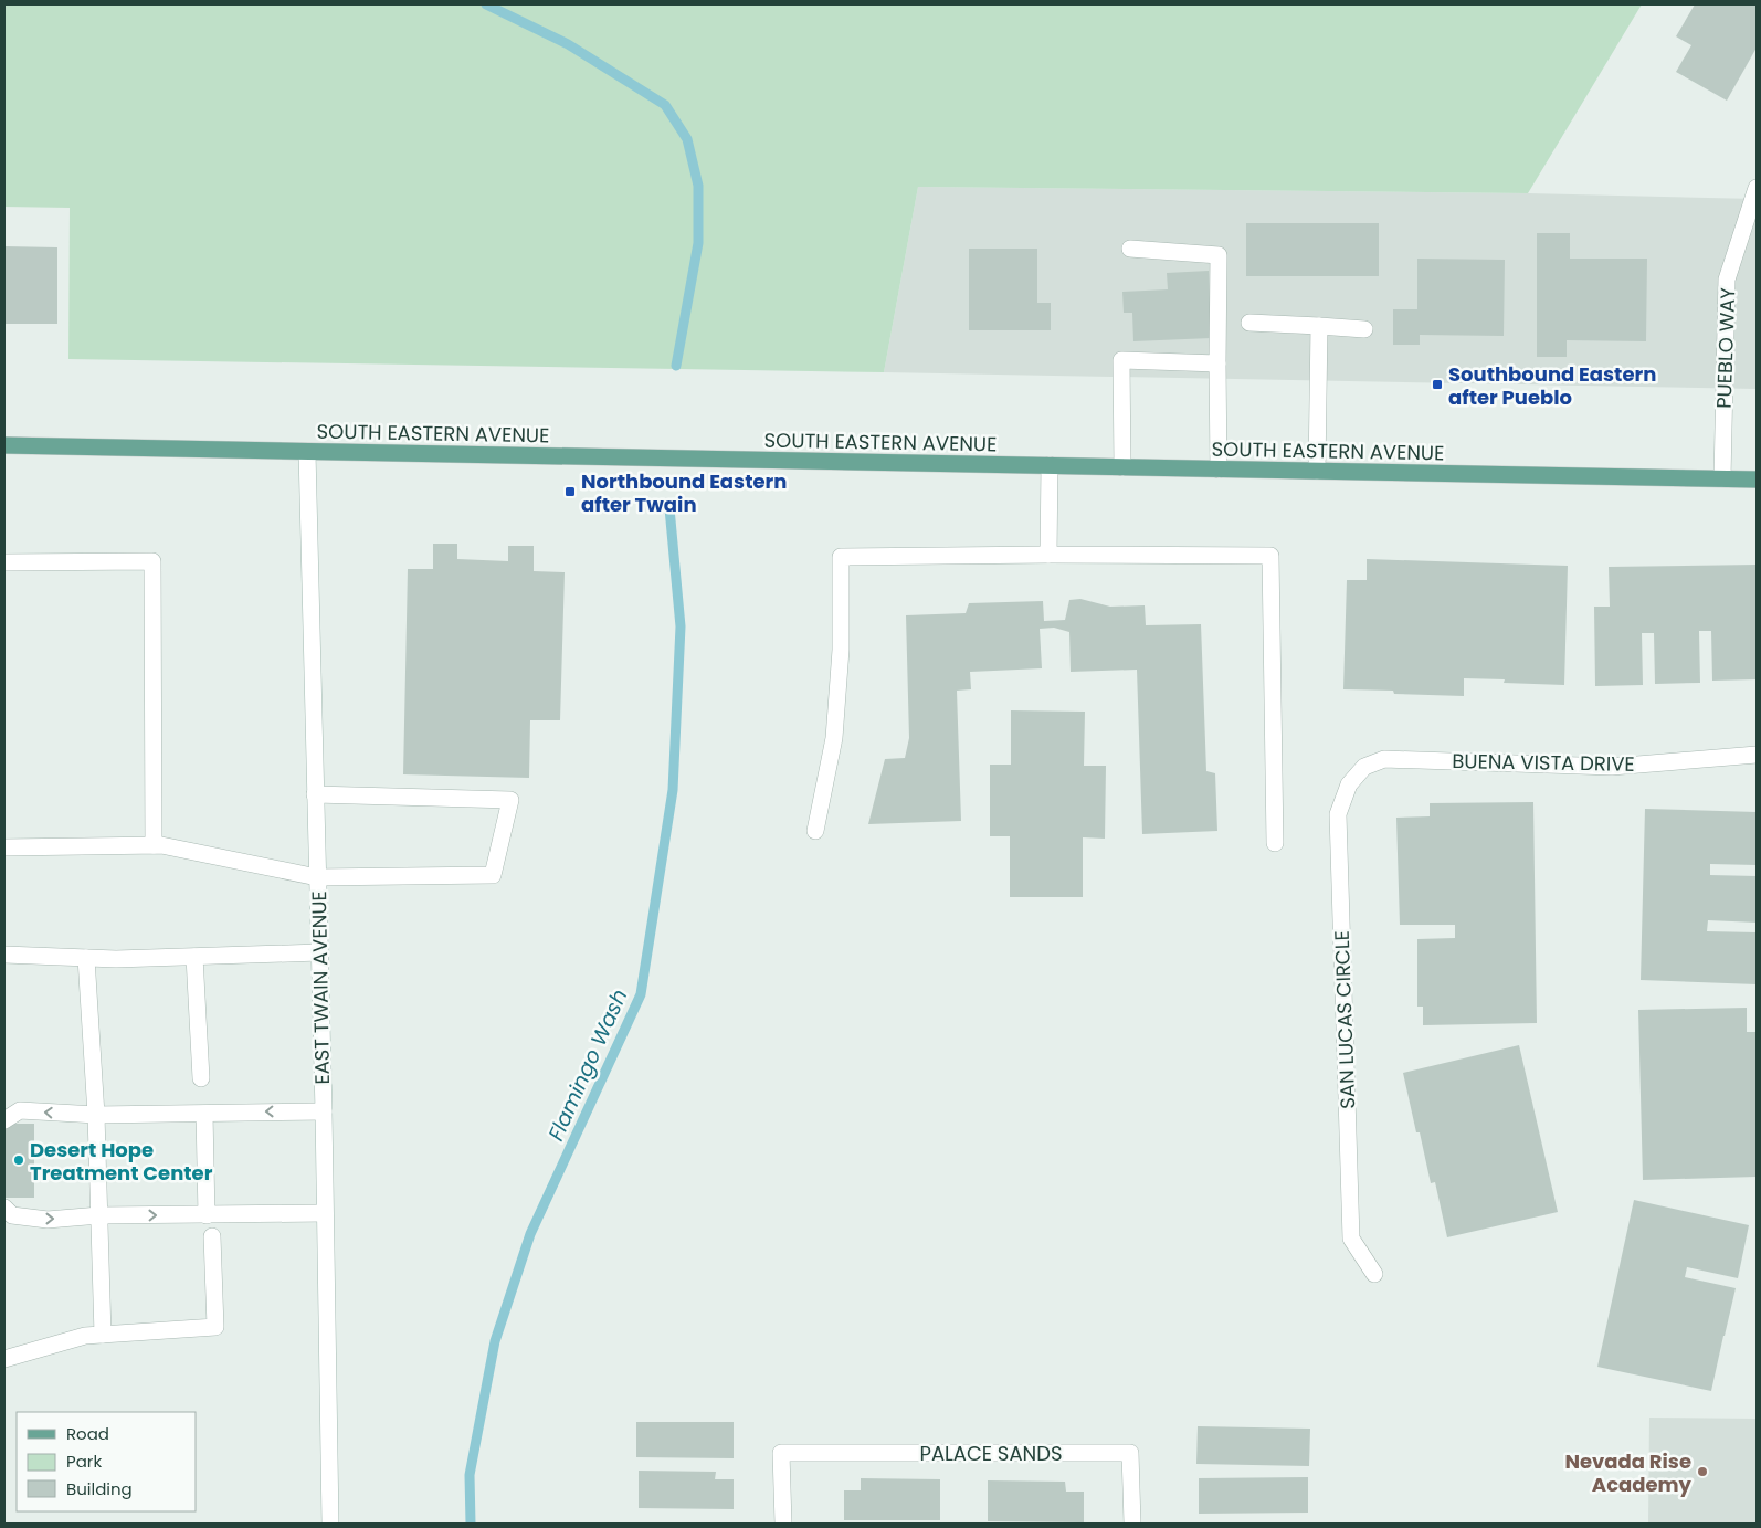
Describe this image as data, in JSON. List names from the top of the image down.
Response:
{
  "streets": {
    "main road": ["SOUTH EASTERN AVENUE"],
    "street": [
      "PUEBLO WAY",
      "BUENA VISTA DRIVE",
      "EAST TWAIN AVENUE",
      "SAN LUCAS CIRCLE",
      "PALACE SANDS"
    ]
  },
  "crossings": [
    ["PUEBLO WAY", "SOUTH EASTERN AVENUE"],
    ["SOUTH EASTERN AVENUE", "EAST TWAIN AVENUE"],
    ["BUENA VISTA DRIVE", "SAN LUCAS CIRCLE"]
  ],
  "water": ["Flamingo Wash"],
  "places": {
    "transit": ["Southbound Eastern after Pueblo", "Northbound Eastern after Twain"],
    "other": ["Desert Hope Treatment Center", "Nevada Rise Academy"]
  },
  "legend": ["Road", "Park", "Building"]
}
